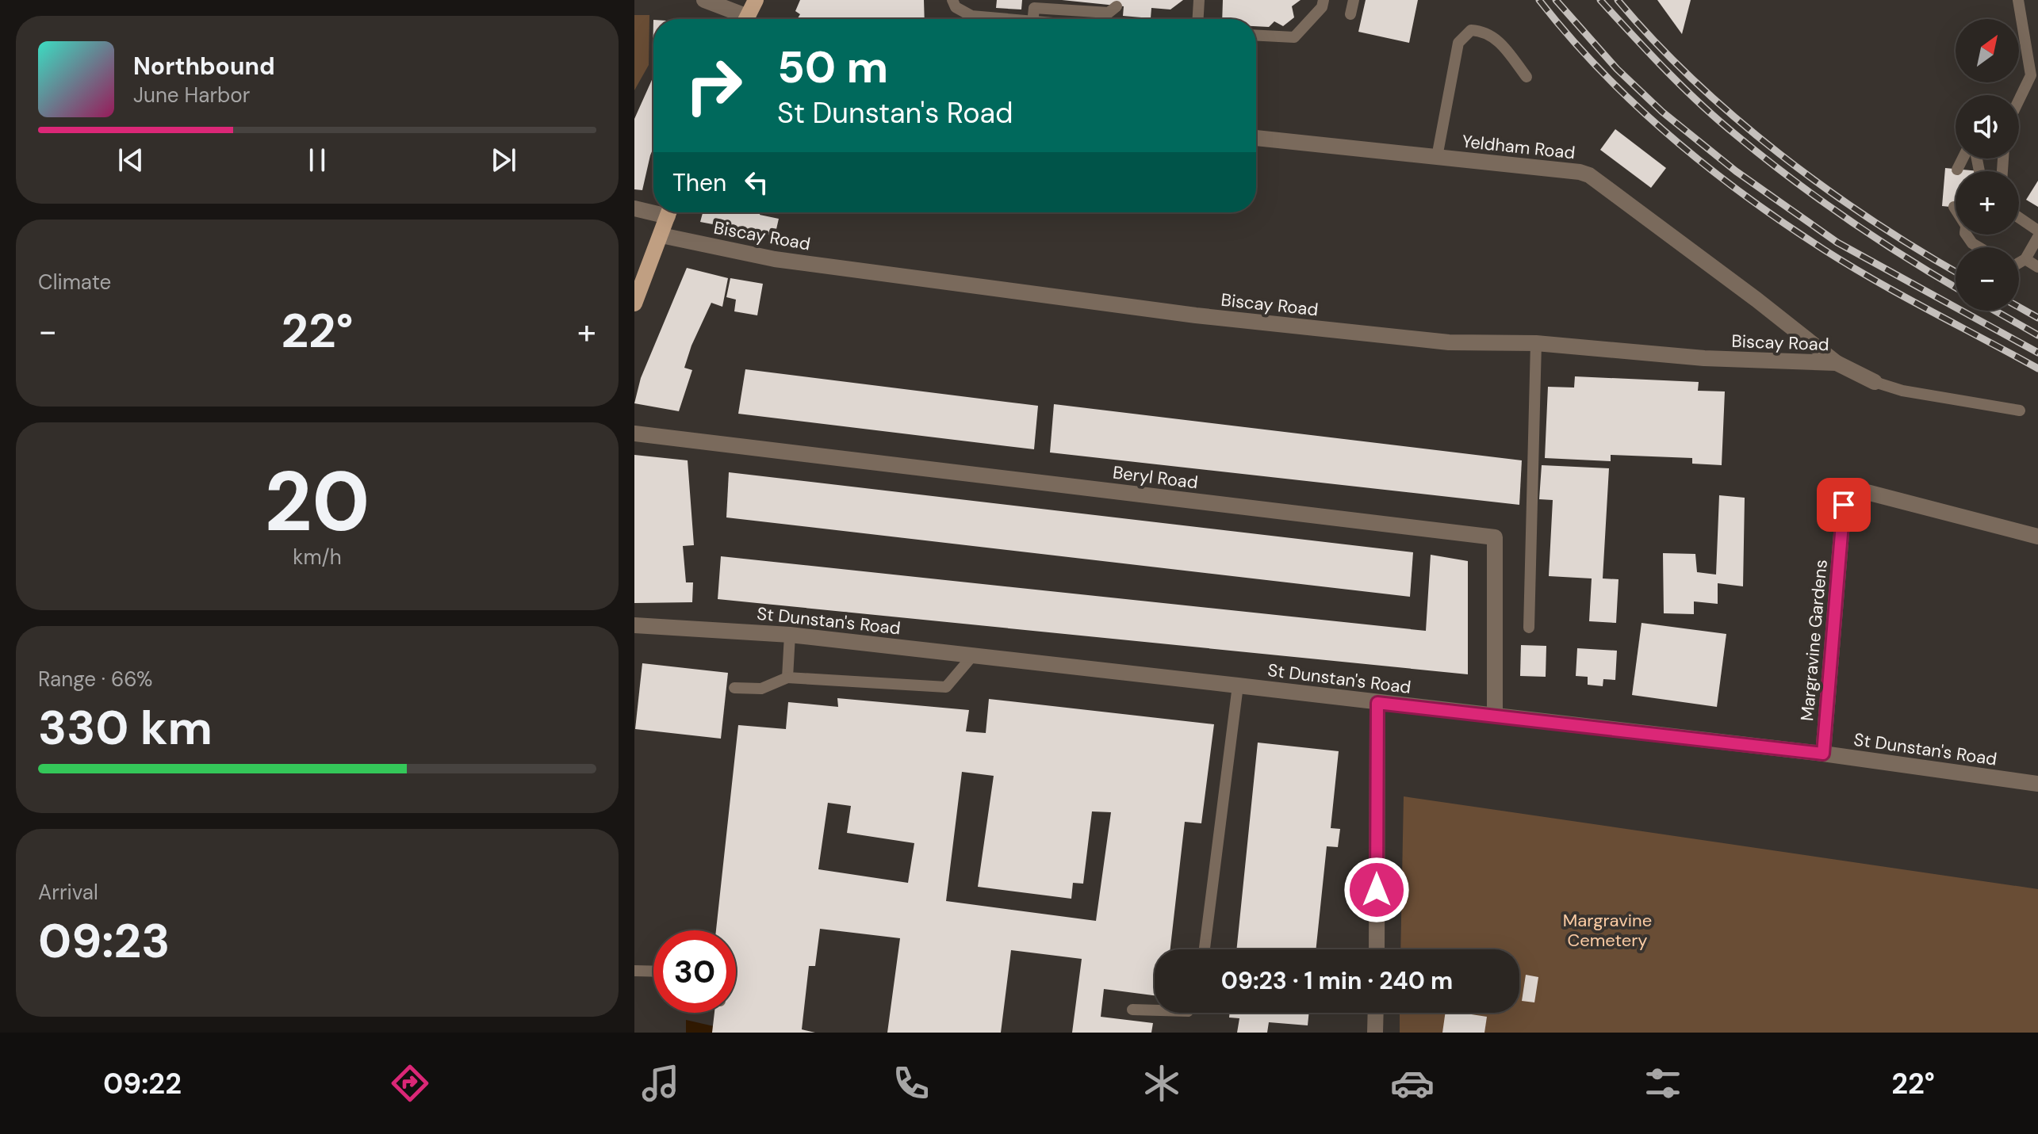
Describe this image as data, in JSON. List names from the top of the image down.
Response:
{
  "streets": {
    "street": [
      "Yeldham Road",
      "Biscay Road",
      "Beryl Road",
      "St Dunstan's Road",
      "Margravine Gardens"
    ]
  },
  "crossings": [
    ["Yeldham Road", "Biscay Road"],
    ["Beryl Road", "St Dunstan's Road"],
    ["St Dunstan's Road", "Margravine Gardens"]
  ],
  "parks": ["Margravine Cemetery"],
  "north": "top right",
  "page": {
    "map_buttons": ["+", "−"],
    "turn": ["50 m", "St Dunstan's Road"],
    "song": ["Northbound", "June Harbor"],
    "then": "Then",
    "tile": [
      "Climate",
      ["20", "km/h"],
      ["Range · 66%", "330 km"],
      ["Arrival", "09:23"]
    ],
    "heat": ["−", "22°", "+"],
    "limit": "30",
    "trip": "09:23 · 1 min · 240 m",
    "tabs": ["09:22", "22°"]
  }
}
